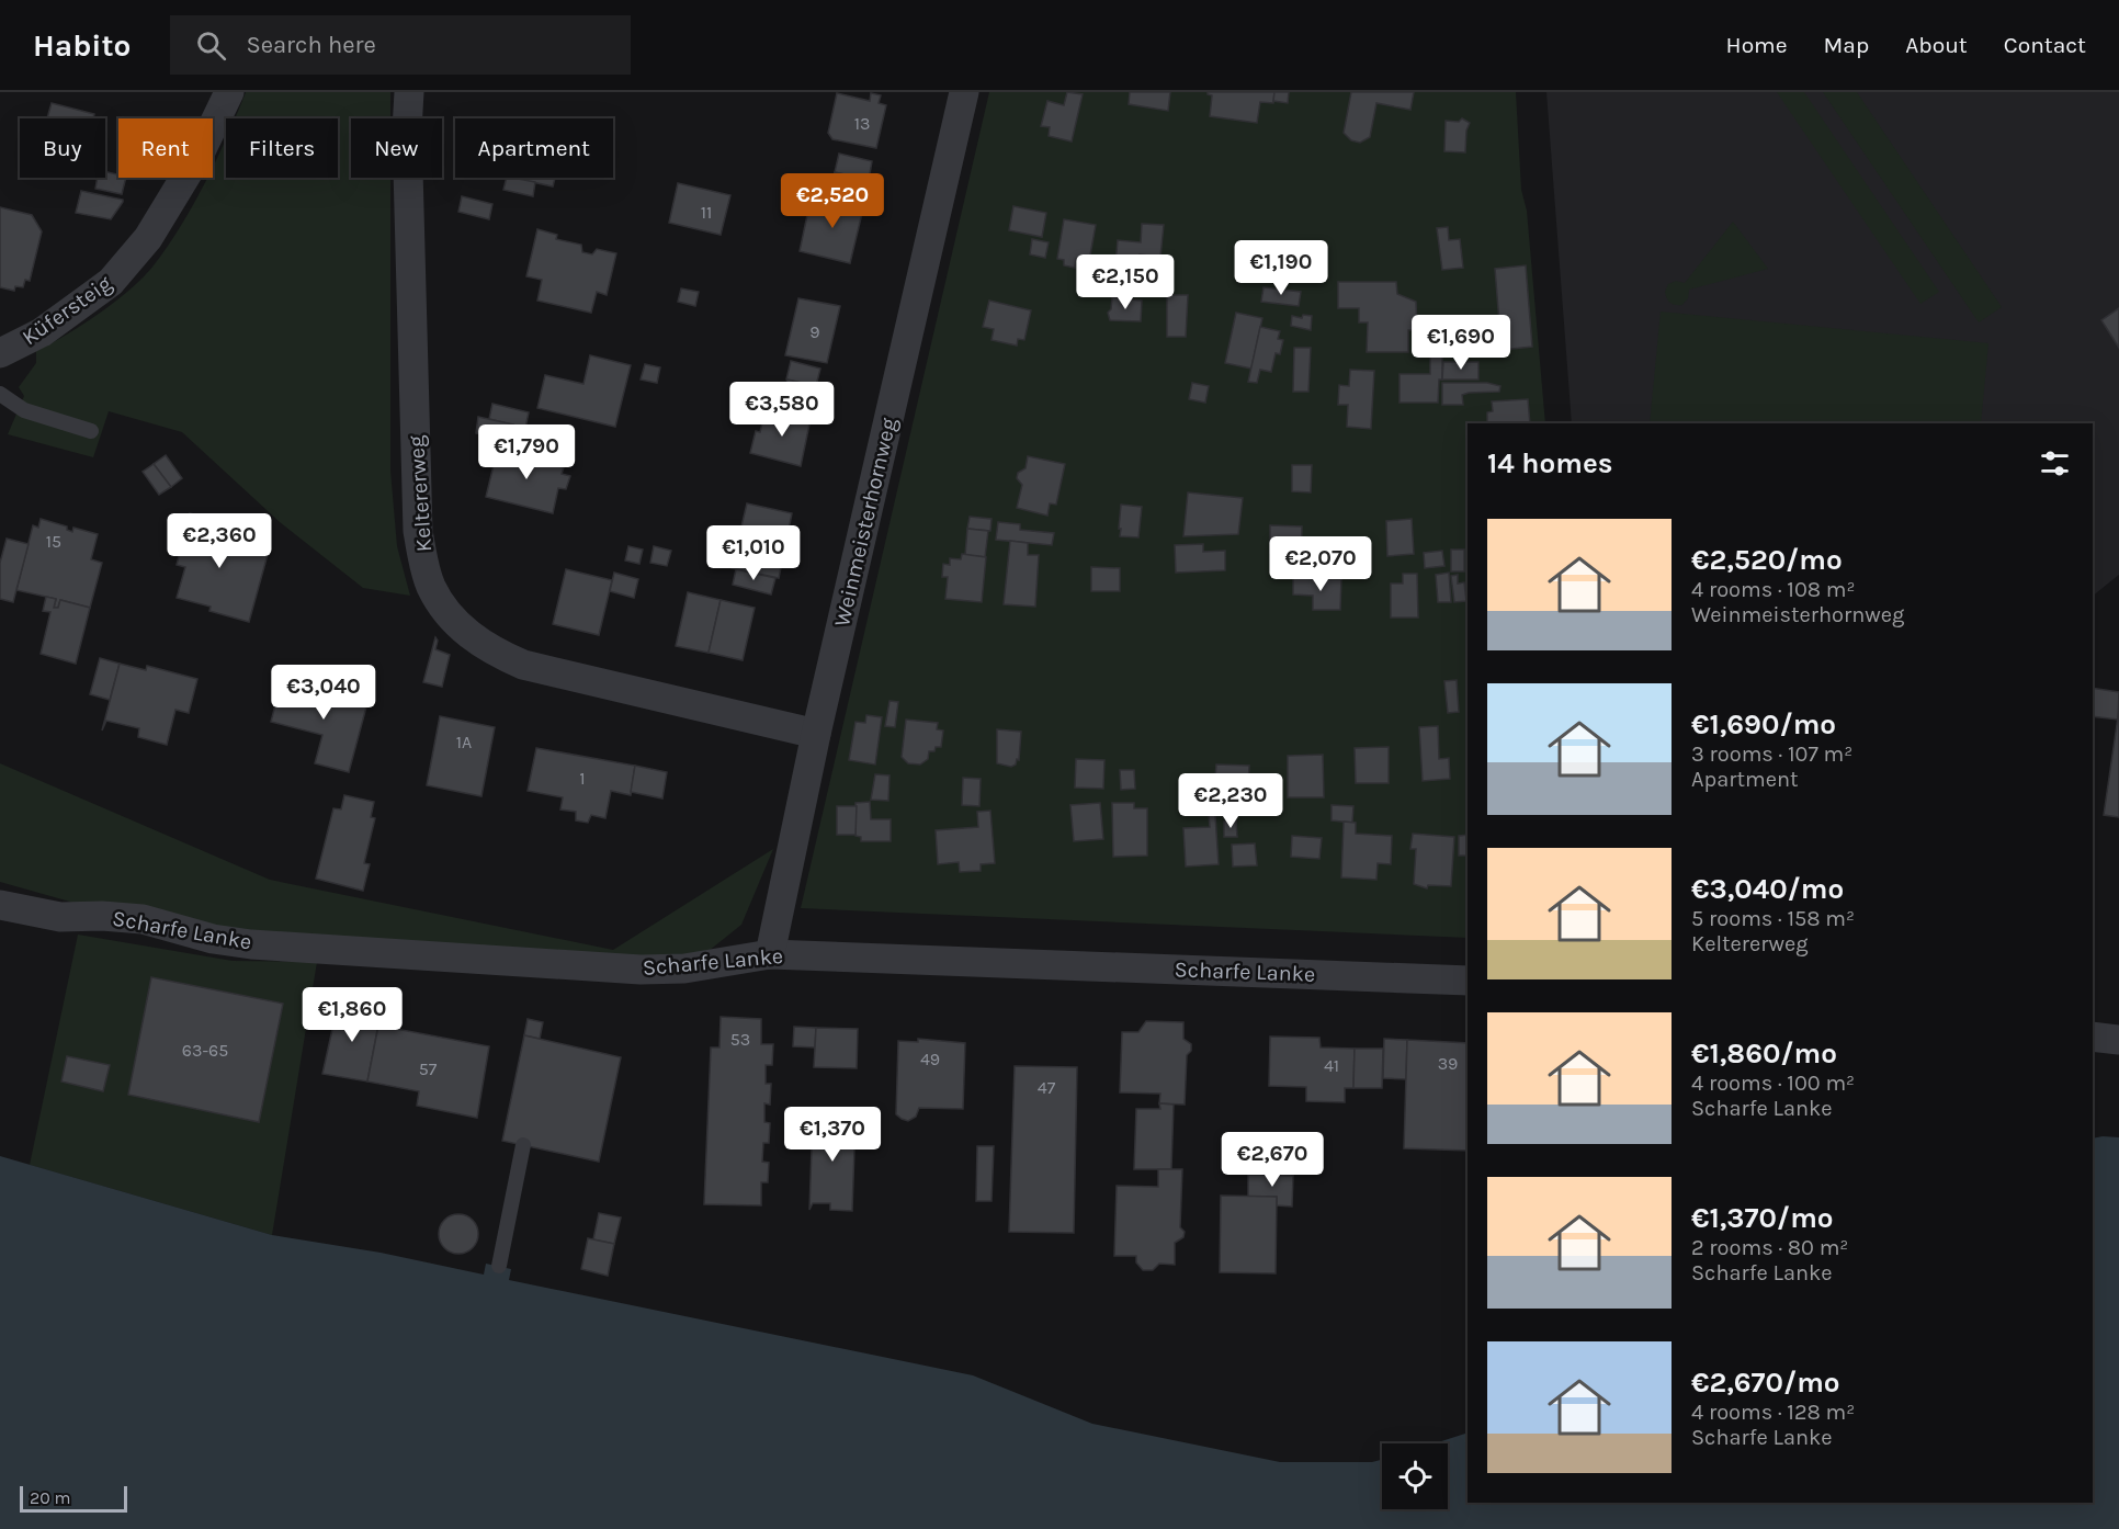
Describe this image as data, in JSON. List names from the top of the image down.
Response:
{
  "streets": {
    "street": [
      "Küfersteig",
      "Keltererweg",
      "Weinmeisterhornweg",
      "Scharfe Lanke"
    ]
  },
  "crossings": [
    ["Keltererweg", "Weinmeisterhornweg"],
    ["Weinmeisterhornweg", "Scharfe Lanke"]
  ],
  "house_numbers": [
    "13",
    "11",
    "9",
    "15",
    "1A",
    "1",
    "53",
    "63-65",
    "49",
    "39",
    "41",
    "57",
    "47"
  ],
  "scale_bar": "20 m",
  "page": {
    "header": "Habito",
    "search": "Search here",
    "nav": [
      "Home",
      "Map",
      "About",
      "Contact"
    ],
    "chip": [
      "Buy",
      "Rent",
      "Filters",
      "New",
      "Apartment"
    ],
    "price": [
      "€2,520",
      "€1,190",
      "€2,150",
      "€1,690",
      "€3,580",
      "€1,790",
      "€2,360",
      "€1,010",
      "€2,070",
      "€3,040",
      "€2,230",
      "€1,860",
      "€1,370",
      "€2,670"
    ],
    "heading": "14 homes",
    "list": [
      {
        "name": "€2,520/mo",
        "note": "4 rooms · 108 m² · Weinmeisterhornweg"
      },
      {
        "name": "€1,690/mo",
        "note": "3 rooms · 107 m² · Apartment"
      },
      {
        "name": "€3,040/mo",
        "note": "5 rooms · 158 m² · Keltererweg"
      },
      {
        "name": "€1,860/mo",
        "note": "4 rooms · 100 m² · Scharfe Lanke"
      },
      {
        "name": "€1,370/mo",
        "note": "2 rooms · 80 m² · Scharfe Lanke"
      },
      {
        "name": "€2,670/mo",
        "note": "4 rooms · 128 m² · Scharfe Lanke"
      }
    ],
    "scale": "20 m"
  }
}
